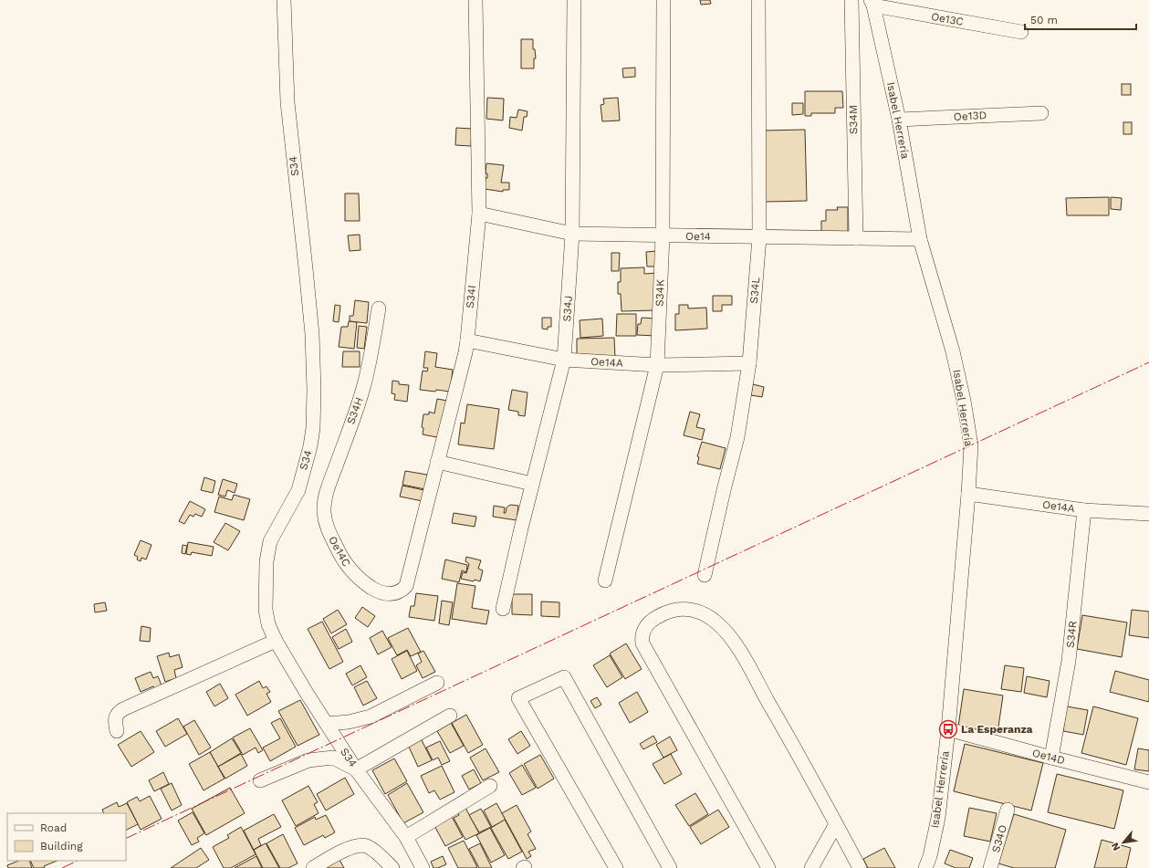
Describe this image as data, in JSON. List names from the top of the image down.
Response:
{
  "streets": {
    "street": [
      "Oe13C",
      "Oe13D",
      "S34M",
      "Isabel Herrería",
      "S34",
      "Oe14",
      "S34L",
      "S34K",
      "S34I",
      "S34J",
      "Oe14A",
      "S34H",
      "Oe14C",
      "S34R",
      "Oe14D",
      "S34O"
    ]
  },
  "crossings": [
    ["Oe13C", "Isabel Herrería"],
    ["Oe13D", "Isabel Herrería"],
    ["S34M", "Oe14"],
    ["Isabel Herrería", "Oe14"],
    ["Isabel Herrería", "Oe14A"],
    ["Isabel Herrería", "Oe14D"],
    ["Oe14", "S34L"],
    ["Oe14", "S34K"],
    ["Oe14", "S34I"],
    ["Oe14", "S34J"],
    ["S34L", "Oe14A"],
    ["S34K", "Oe14A"],
    ["S34I", "Oe14A"],
    ["S34I", "Oe14C"],
    ["S34J", "Oe14A"],
    ["Oe14A", "S34R"],
    ["S34H", "Oe14C"],
    ["S34R", "Oe14D"]
  ],
  "places": {
    "bus stop": ["La Esperanza"]
  },
  "legend": ["Road", "Building"],
  "scale_bar": "50 m",
  "north": "bottom left"
}
